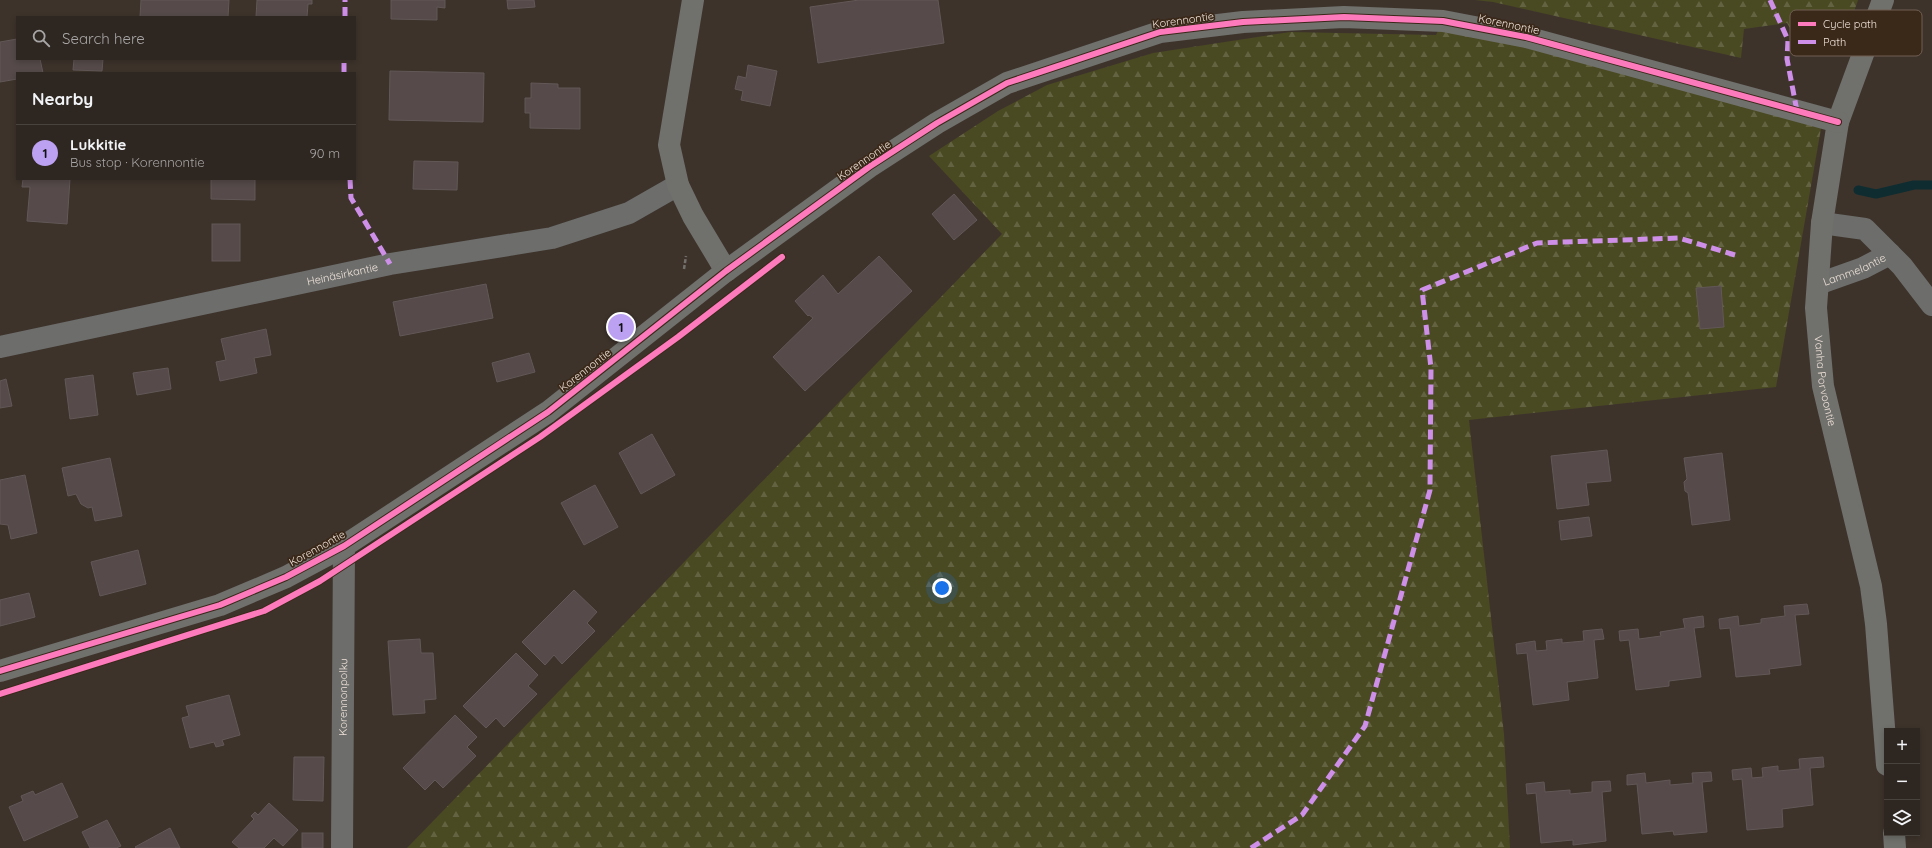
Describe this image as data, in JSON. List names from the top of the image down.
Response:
{
  "streets": {
    "street": [
      "Korennontie",
      "Lammelantie",
      "Heinäsirkantie",
      "Vanha Porvoontie",
      "Korennonpolku"
    ]
  },
  "crossings": [
    ["Korennontie", "Vanha Porvoontie"],
    ["Korennontie", "Korennonpolku"],
    ["Lammelantie", "Vanha Porvoontie"]
  ],
  "legend": ["Cycle path", "Path"],
  "page": {
    "search": "Search here",
    "heading": "Nearby",
    "list": [
      {
        "mark": "1",
        "name": "Lukkitie",
        "note": "Bus stop · Korennontie",
        "value": "90 m"
      }
    ],
    "pins": "1",
    "map_buttons": ["+", "−"]
  }
}
